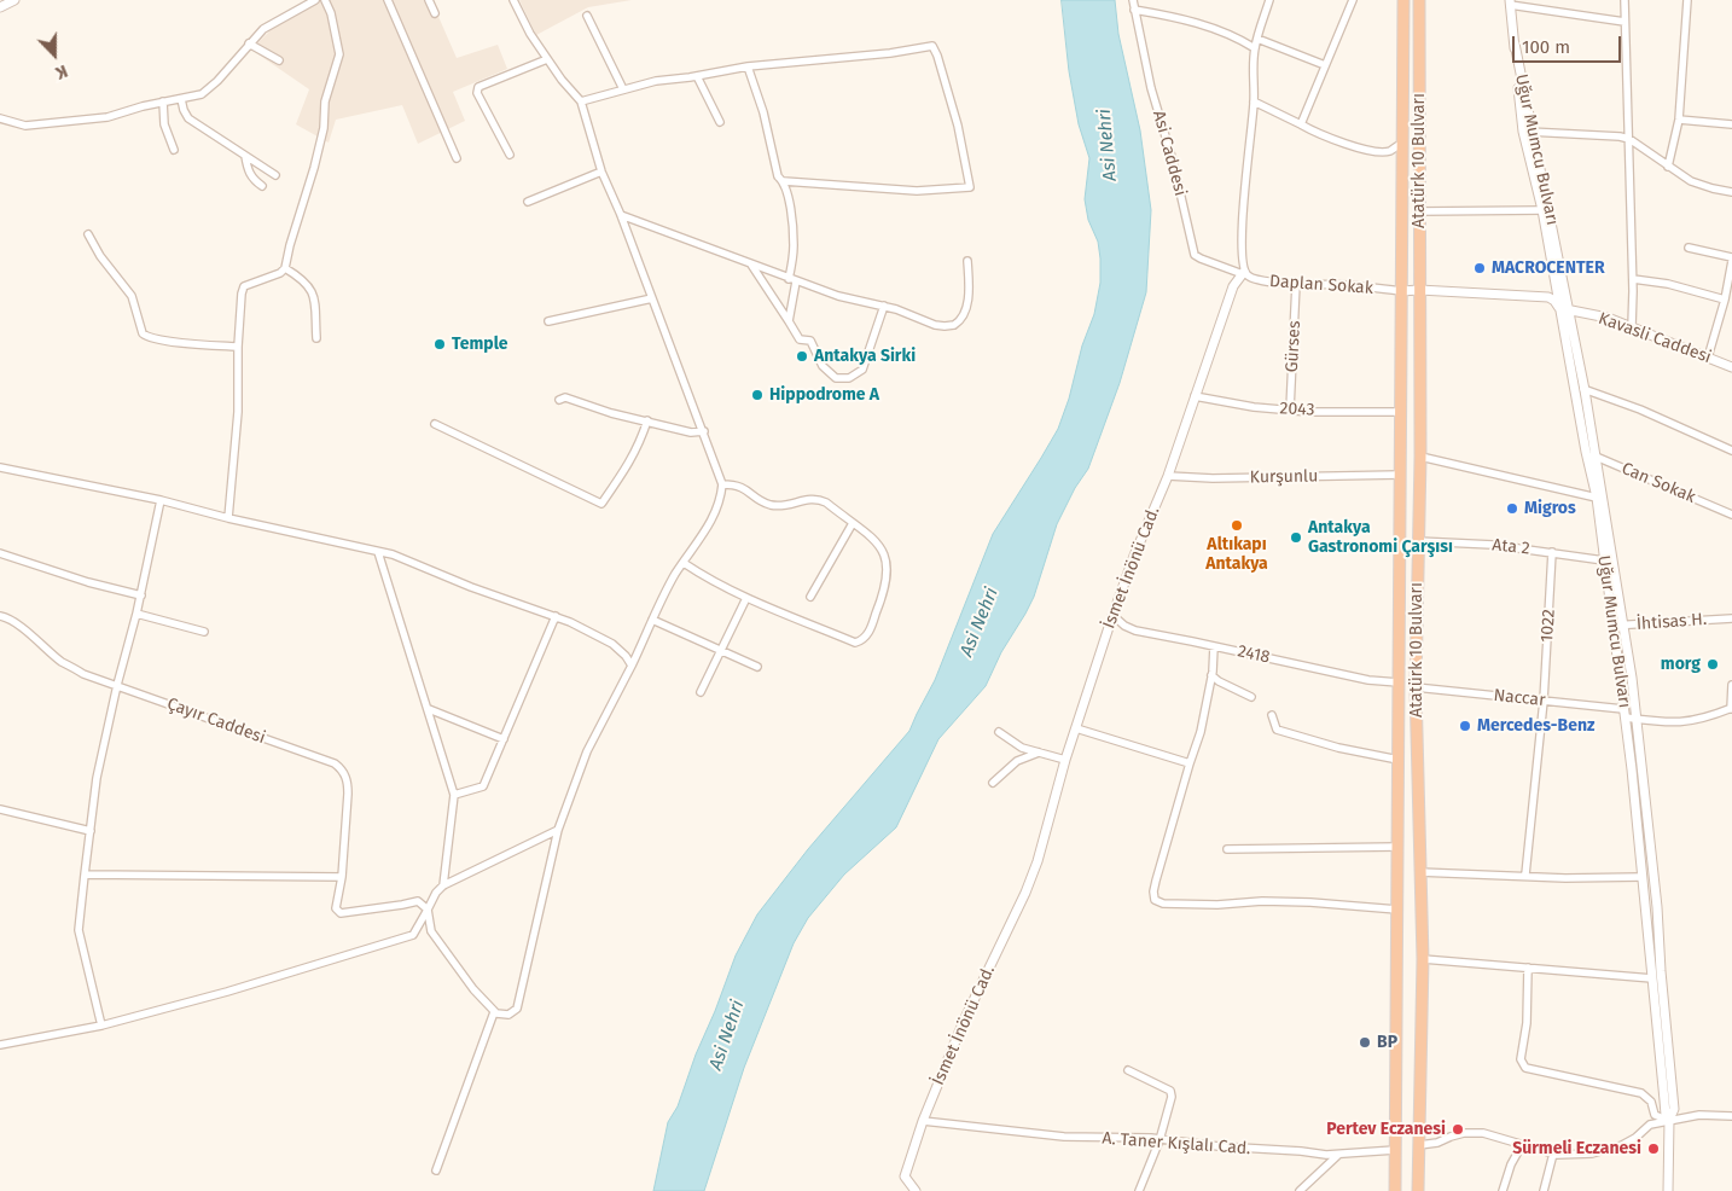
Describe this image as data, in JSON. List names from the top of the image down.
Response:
{
  "streets": {
    "highway": ["Atatürk 10 Bulvarı"],
    "street": [
      "Uğur Mumcu Bulvarı",
      "Asi Caddesi",
      "Daplan Sokak",
      "Kavasli Caddesi",
      "Gürses",
      "2043",
      "Kurşunlu",
      "Can Sokak",
      "Ata 2",
      "İsmet İnönü Cad.",
      "İhtisas H.",
      "1022",
      "2418",
      "Naccar",
      "Çayır Caddesi",
      "A. Taner Kışlalı Cad."
    ]
  },
  "crossings": [
    ["Uğur Mumcu Bulvarı", "Kavasli Caddesi"],
    ["Uğur Mumcu Bulvarı", "Can Sokak"],
    ["Uğur Mumcu Bulvarı", "Ata 2"],
    ["Uğur Mumcu Bulvarı", "İhtisas H."],
    ["Uğur Mumcu Bulvarı", "Naccar"],
    ["Asi Caddesi", "Daplan Sokak"],
    ["Asi Caddesi", "İsmet İnönü Cad."],
    ["Atatürk 10 Bulvarı", "Daplan Sokak"],
    ["Atatürk 10 Bulvarı", "Kavasli Caddesi"],
    ["Atatürk 10 Bulvarı", "2043"],
    ["Atatürk 10 Bulvarı", "Kurşunlu"],
    ["Atatürk 10 Bulvarı", "Ata 2"],
    ["Atatürk 10 Bulvarı", "2418"],
    ["Atatürk 10 Bulvarı", "Naccar"],
    ["Atatürk 10 Bulvarı", "A. Taner Kışlalı Cad."],
    ["Daplan Sokak", "Kavasli Caddesi"],
    ["Daplan Sokak", "Gürses"],
    ["Daplan Sokak", "İsmet İnönü Cad."],
    ["Gürses", "2043"],
    ["2043", "İsmet İnönü Cad."],
    ["Kurşunlu", "İsmet İnönü Cad."],
    ["Ata 2", "1022"],
    ["İsmet İnönü Cad.", "2418"],
    ["İsmet İnönü Cad.", "A. Taner Kışlalı Cad."],
    ["1022", "Naccar"]
  ],
  "water": ["Asi Nehri"],
  "places": [
    "MACROCENTER",
    "Temple",
    "Antakya Sirki",
    "Hippodrome A",
    "Migros",
    "Altıkapı Antakya",
    "Antakya Gastronomi Çarşısı",
    "morg",
    "Mercedes-Benz",
    "BP",
    "Pertev Eczanesi",
    "Sürmeli Eczanesi"
  ],
  "scale_bar": "100 m",
  "north": "bottom"
}
